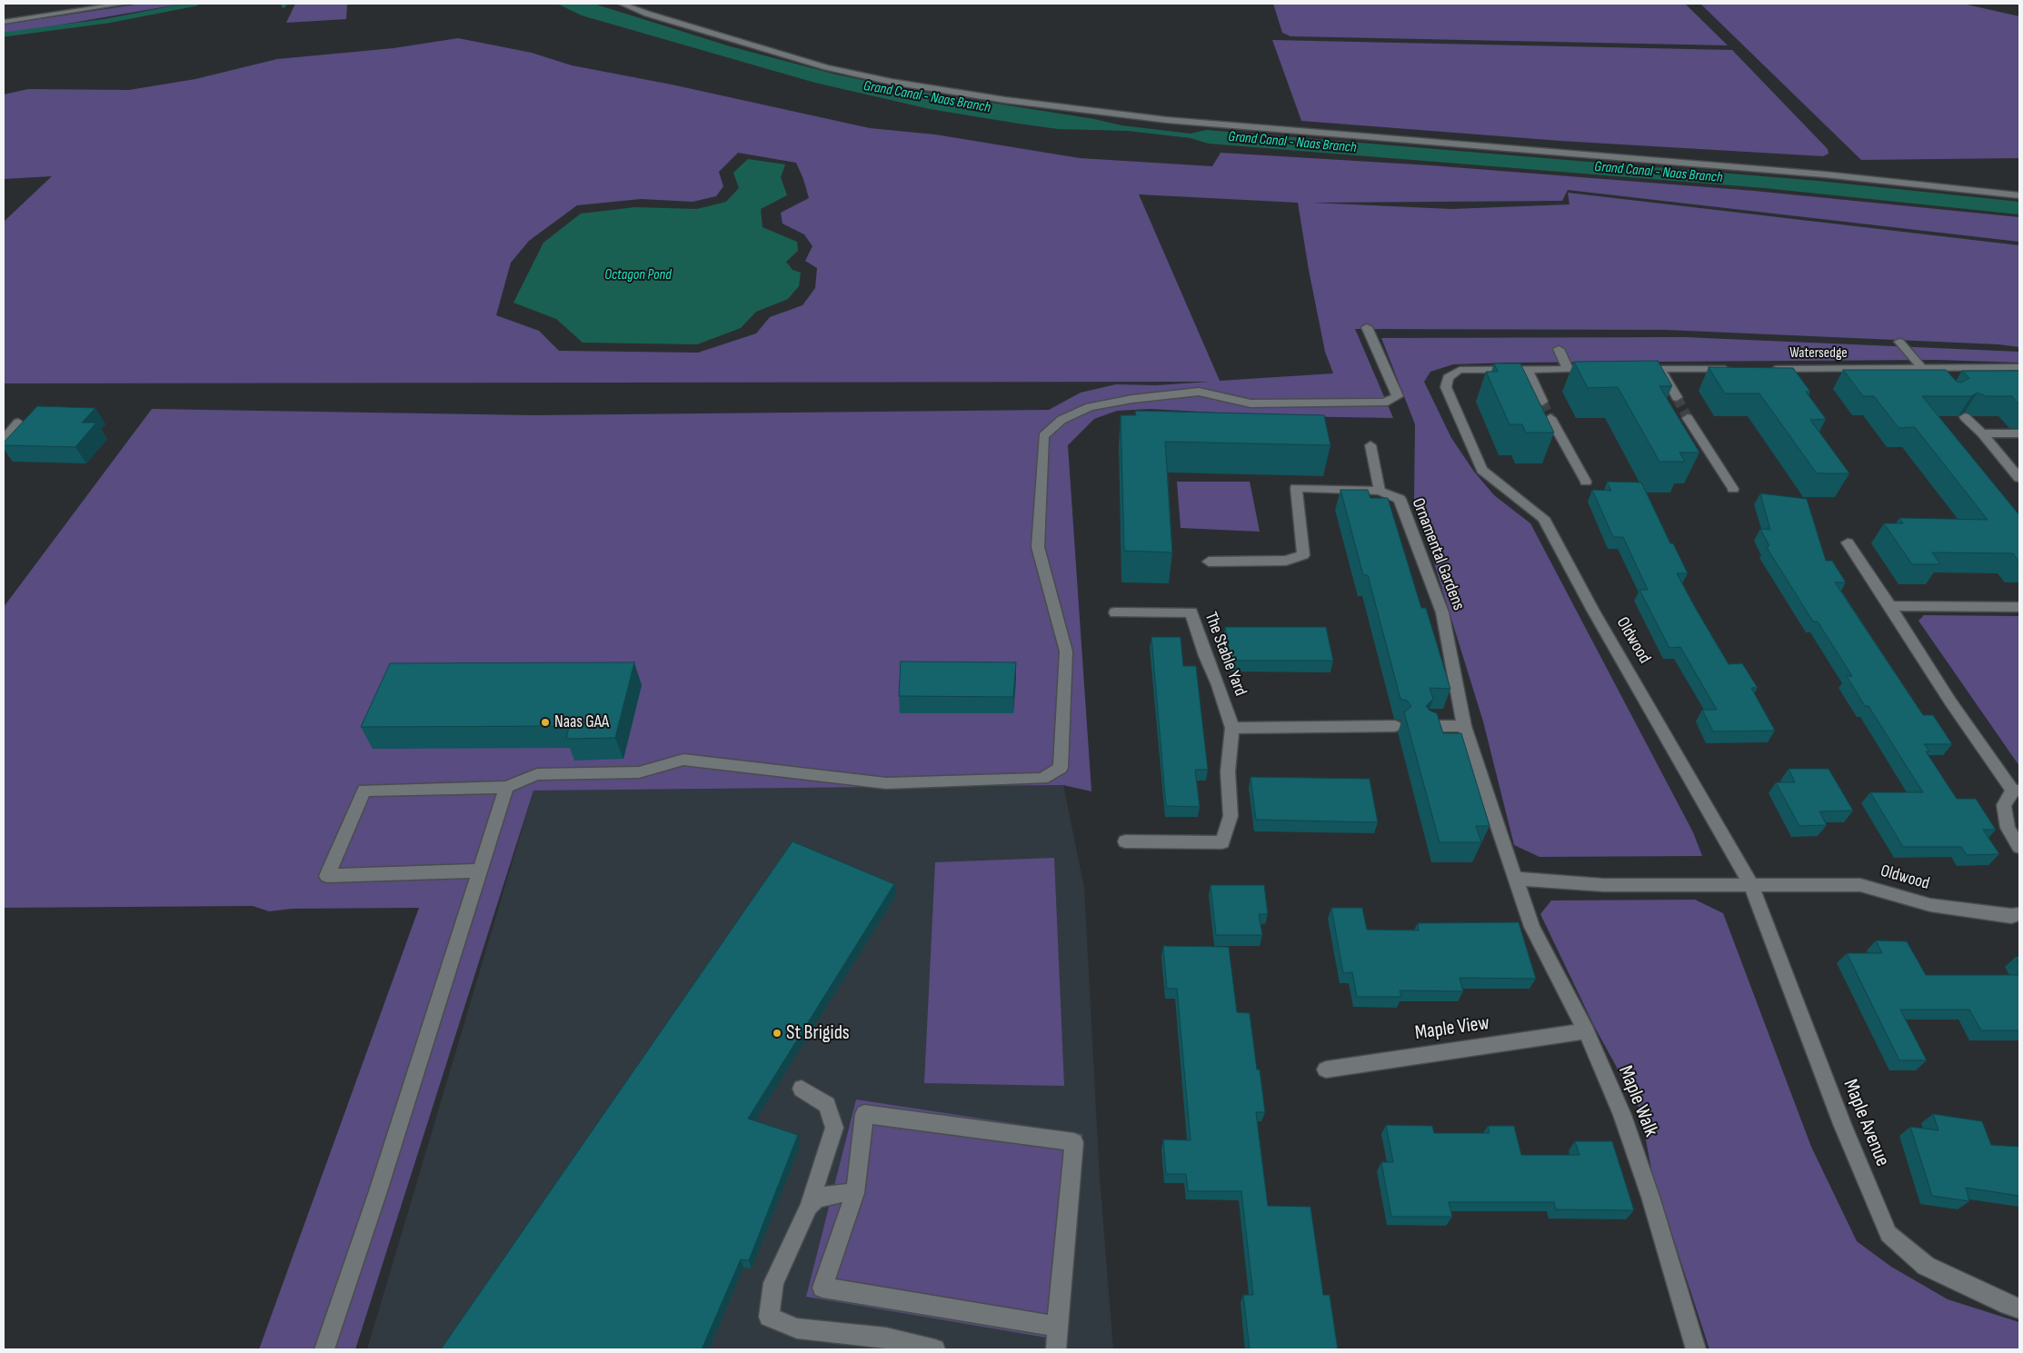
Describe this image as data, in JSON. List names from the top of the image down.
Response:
{
  "streets": {
    "street": [
      "Watersedge",
      "Ornamental Gardens",
      "Oldwood",
      "The Stable Yard",
      "Maple View",
      "Maple Walk",
      "Maple Avenue"
    ]
  },
  "crossings": [
    ["Ornamental Gardens", "Oldwood"],
    ["Ornamental Gardens", "Maple Walk"],
    ["Oldwood", "Maple Walk"],
    ["Oldwood", "Maple Avenue"],
    ["Maple View", "Maple Walk"]
  ],
  "water": ["Grand Canal - Naas Branch", "Octagon Pond"],
  "places": ["Naas GAA", "St Brigids"]
}
